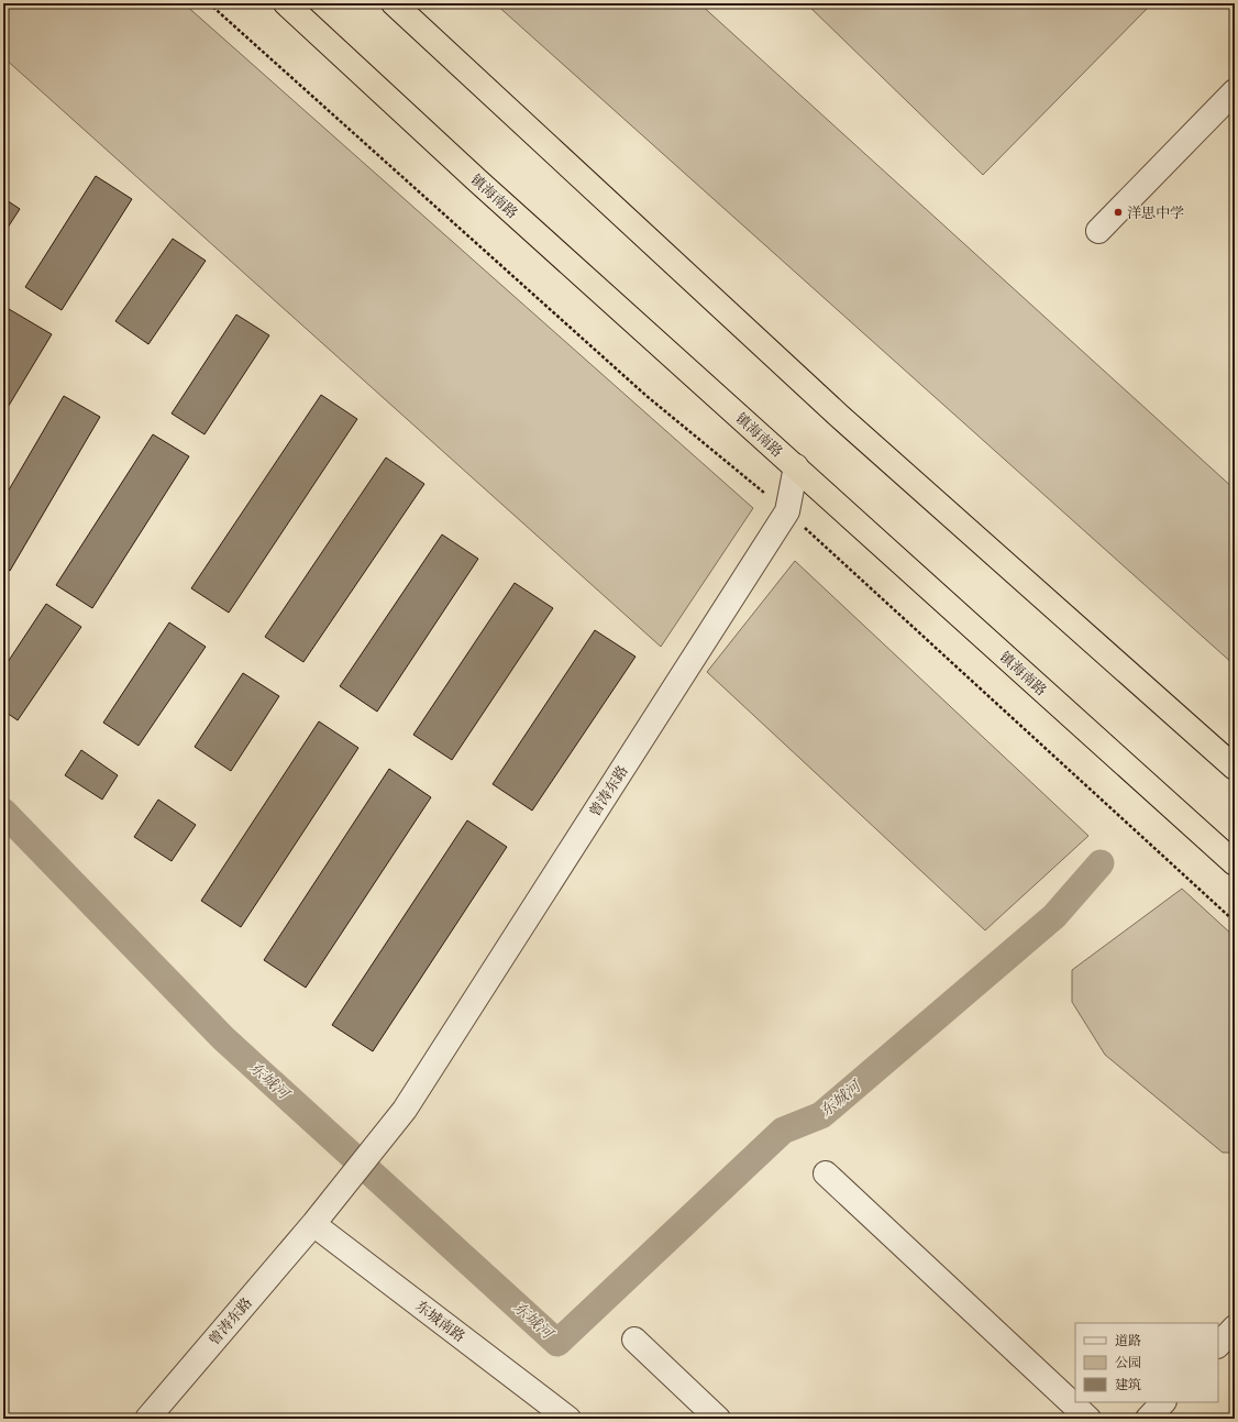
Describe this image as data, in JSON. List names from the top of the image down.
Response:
{
  "streets": {
    "highway": ["镇海南路"],
    "street": ["曾涛东路", "东城南路"]
  },
  "crossings": [
    ["镇海南路", "曾涛东路"],
    ["曾涛东路", "东城南路"]
  ],
  "water": ["东城河"],
  "places": ["洋思中学"],
  "legend": ["道路", "公园", "建筑"]
}
